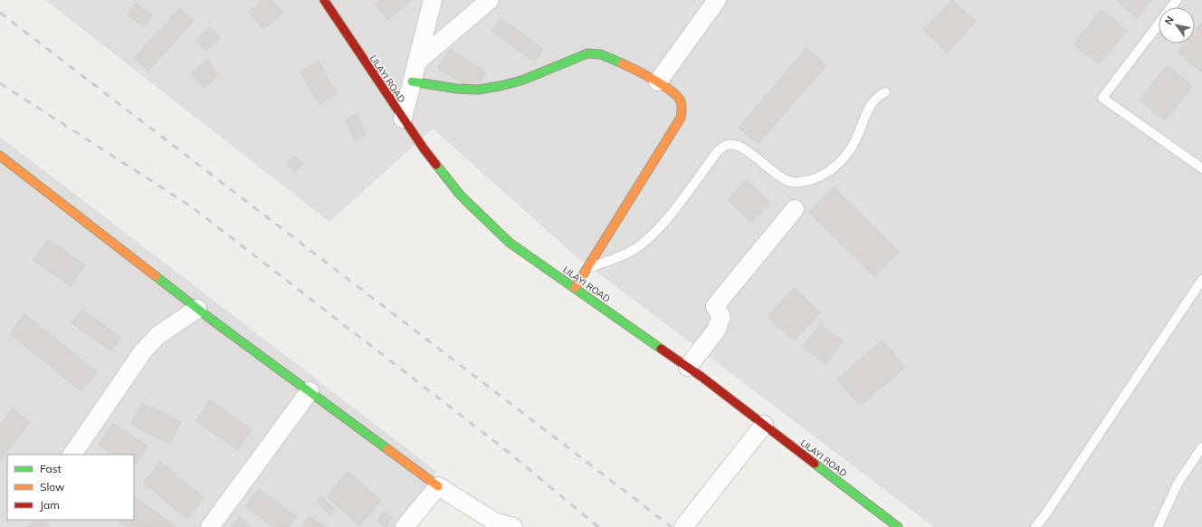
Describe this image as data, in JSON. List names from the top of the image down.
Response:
{
  "streets": {
    "street": ["LILAYI ROAD"]
  },
  "legend": ["Fast", "Slow", "Jam"],
  "north": "top left"
}
